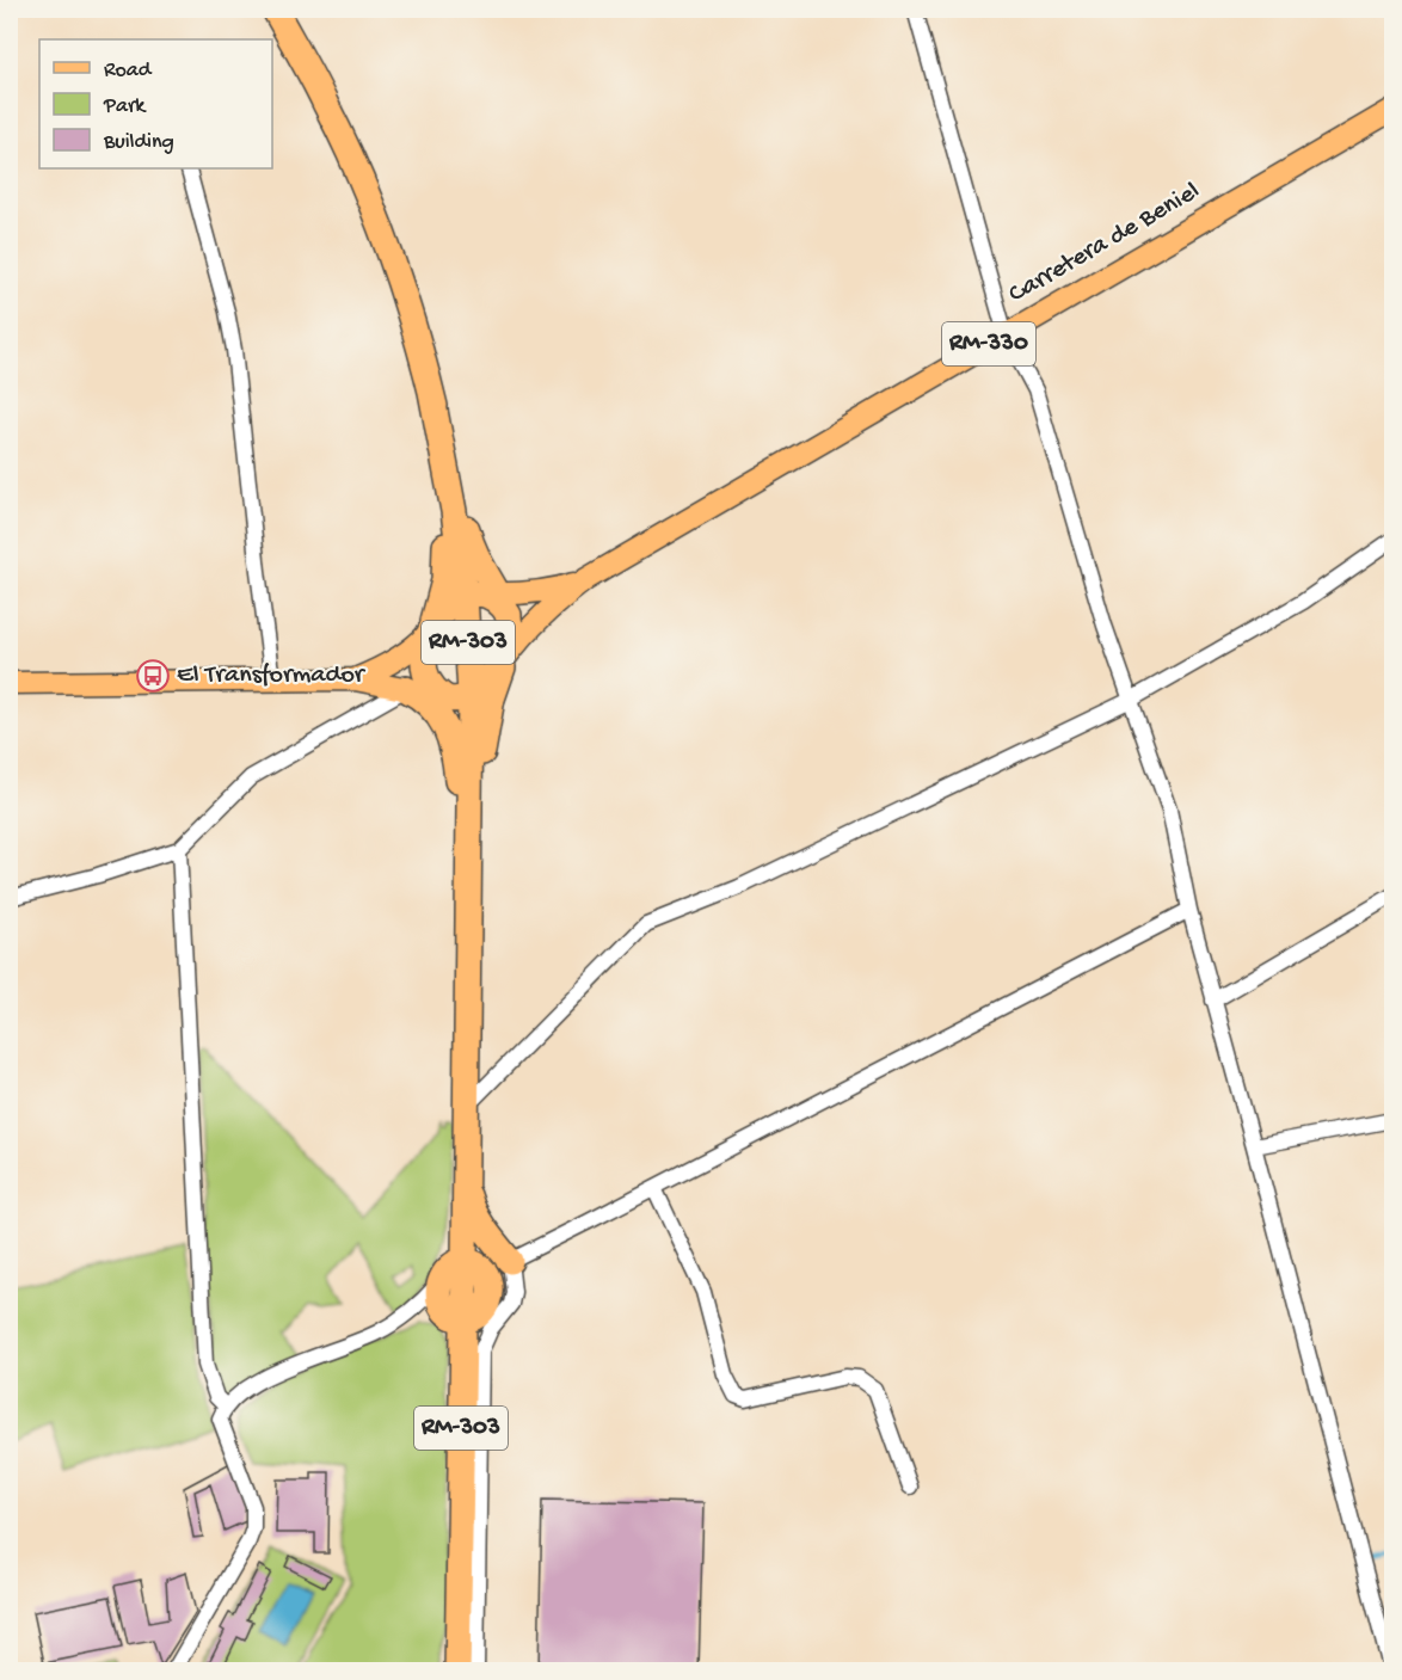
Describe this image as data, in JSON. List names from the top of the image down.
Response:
{
  "streets": {
    "highway": ["RM-303"],
    "main road": ["Carretera de Beniel", "RM-330"]
  },
  "places": {
    "bus stop": ["El Transformador"]
  },
  "legend": ["Road", "Park", "Building"]
}
